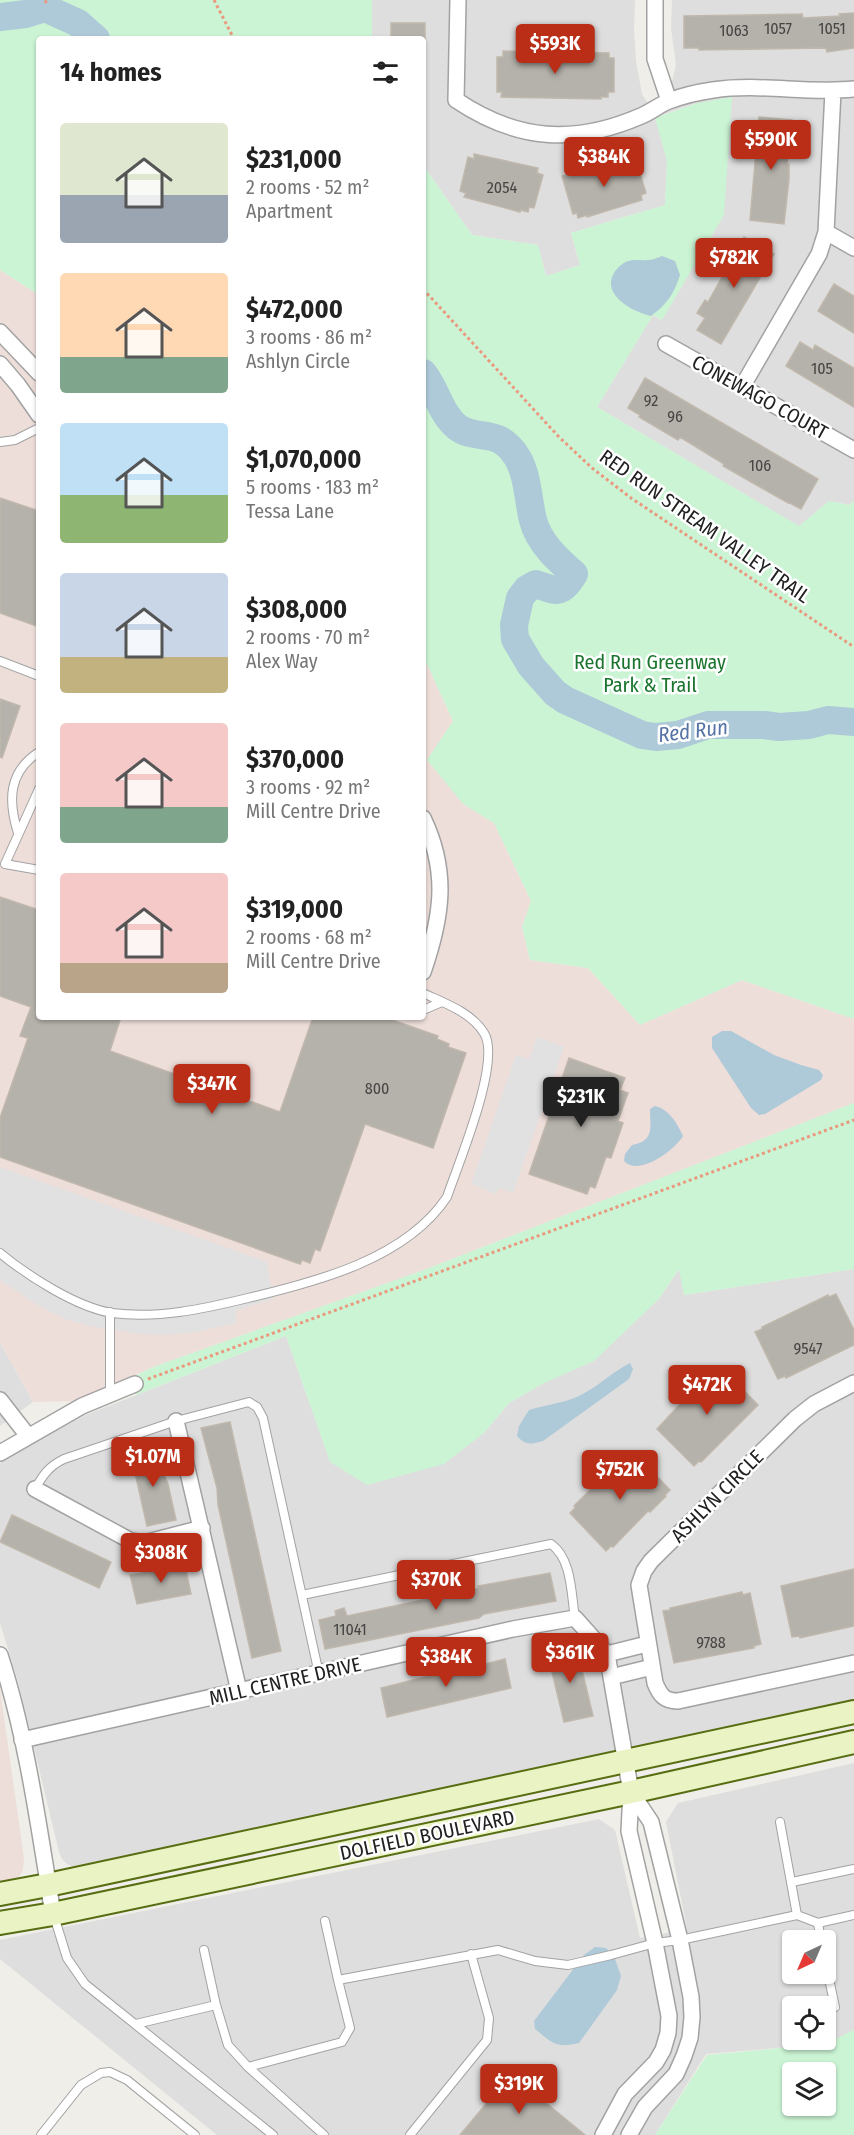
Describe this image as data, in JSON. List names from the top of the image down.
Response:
{
  "streets": {
    "main road": ["DOLFIELD BOULEVARD"],
    "street": ["CONEWAGO COURT", "ASHLYN CIRCLE", "MILL CENTRE DRIVE"],
    "path": ["RED RUN STREAM VALLEY TRAIL"]
  },
  "water": ["Red Run"],
  "parks": ["Red Run Greenway Park & Trail"],
  "house_numbers": [
    "1057",
    "1051",
    "1063",
    "2054",
    "105",
    "92",
    "96",
    "106",
    "800",
    "9547",
    "11041",
    "9788"
  ],
  "north": "bottom left",
  "page": {
    "price": [
      "$593K",
      "$590K",
      "$384K",
      "$782K",
      "$347K",
      "$231K",
      "$472K",
      "$1.07M",
      "$752K",
      "$308K",
      "$370K",
      "$361K",
      "$384K",
      "$319K"
    ],
    "heading": "14 homes",
    "list": [
      {
        "name": "$231,000",
        "note": "2 rooms · 52 m² · Apartment"
      },
      {
        "name": "$472,000",
        "note": "3 rooms · 86 m² · Ashlyn Circle"
      },
      {
        "name": "$1,070,000",
        "note": "5 rooms · 183 m² · Tessa Lane"
      },
      {
        "name": "$308,000",
        "note": "2 rooms · 70 m² · Alex Way"
      },
      {
        "name": "$370,000",
        "note": "3 rooms · 92 m² · Mill Centre Drive"
      },
      {
        "name": "$319,000",
        "note": "2 rooms · 68 m² · Mill Centre Drive"
      }
    ]
  }
}
